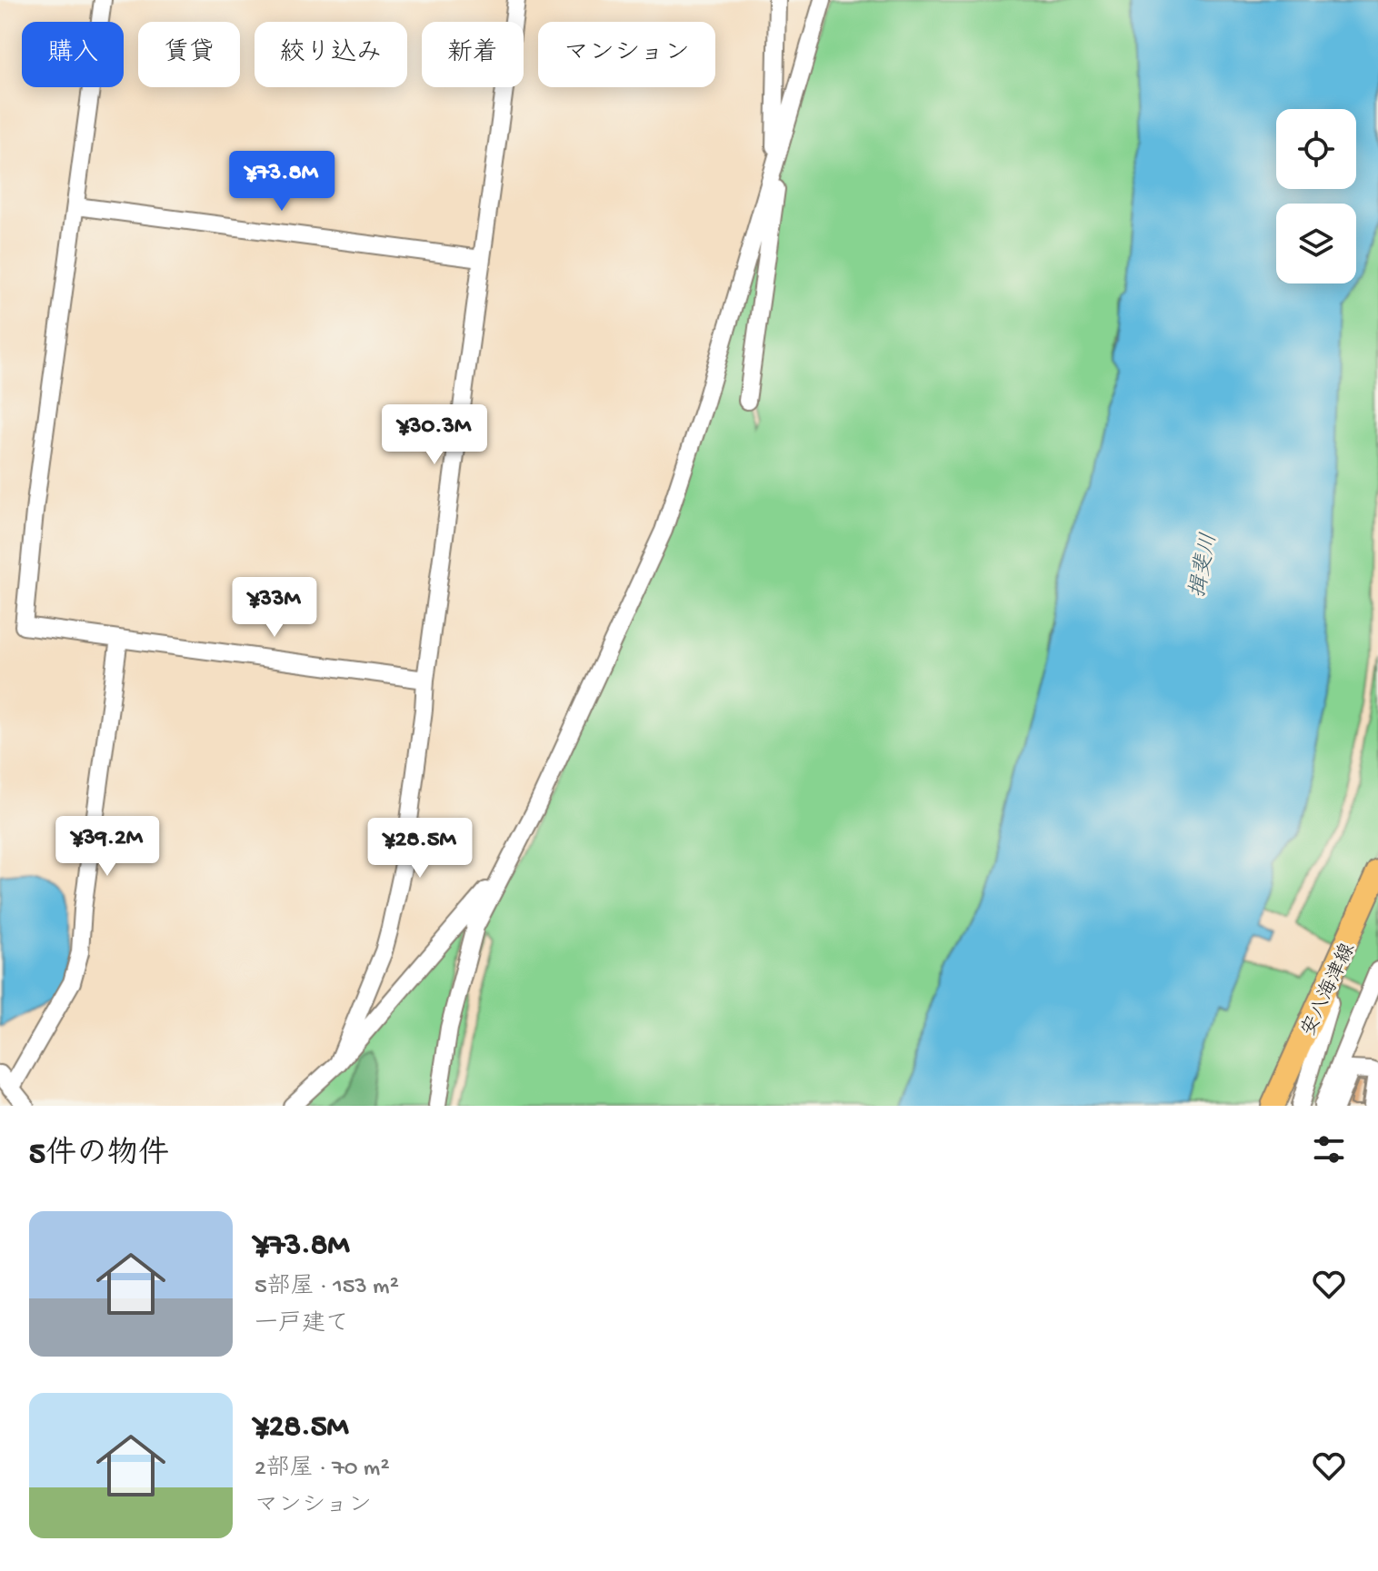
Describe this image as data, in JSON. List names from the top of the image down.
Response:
{
  "streets": {
    "main road": ["安八海津線"]
  },
  "water": ["揖斐川"],
  "page": {
    "chip": [
      "購入",
      "賃貸",
      "絞り込み",
      "新着",
      "マンション"
    ],
    "price": [
      "¥73.8M",
      "¥30.3M",
      "¥33M",
      "¥39.2M",
      "¥28.5M"
    ],
    "heading": "5件の物件",
    "list": [
      {
        "name": "¥73.8M",
        "note": "5部屋 · 153 m² · 一戸建て"
      },
      {
        "name": "¥28.5M",
        "note": "2部屋 · 70 m² · マンション"
      }
    ]
  }
}
